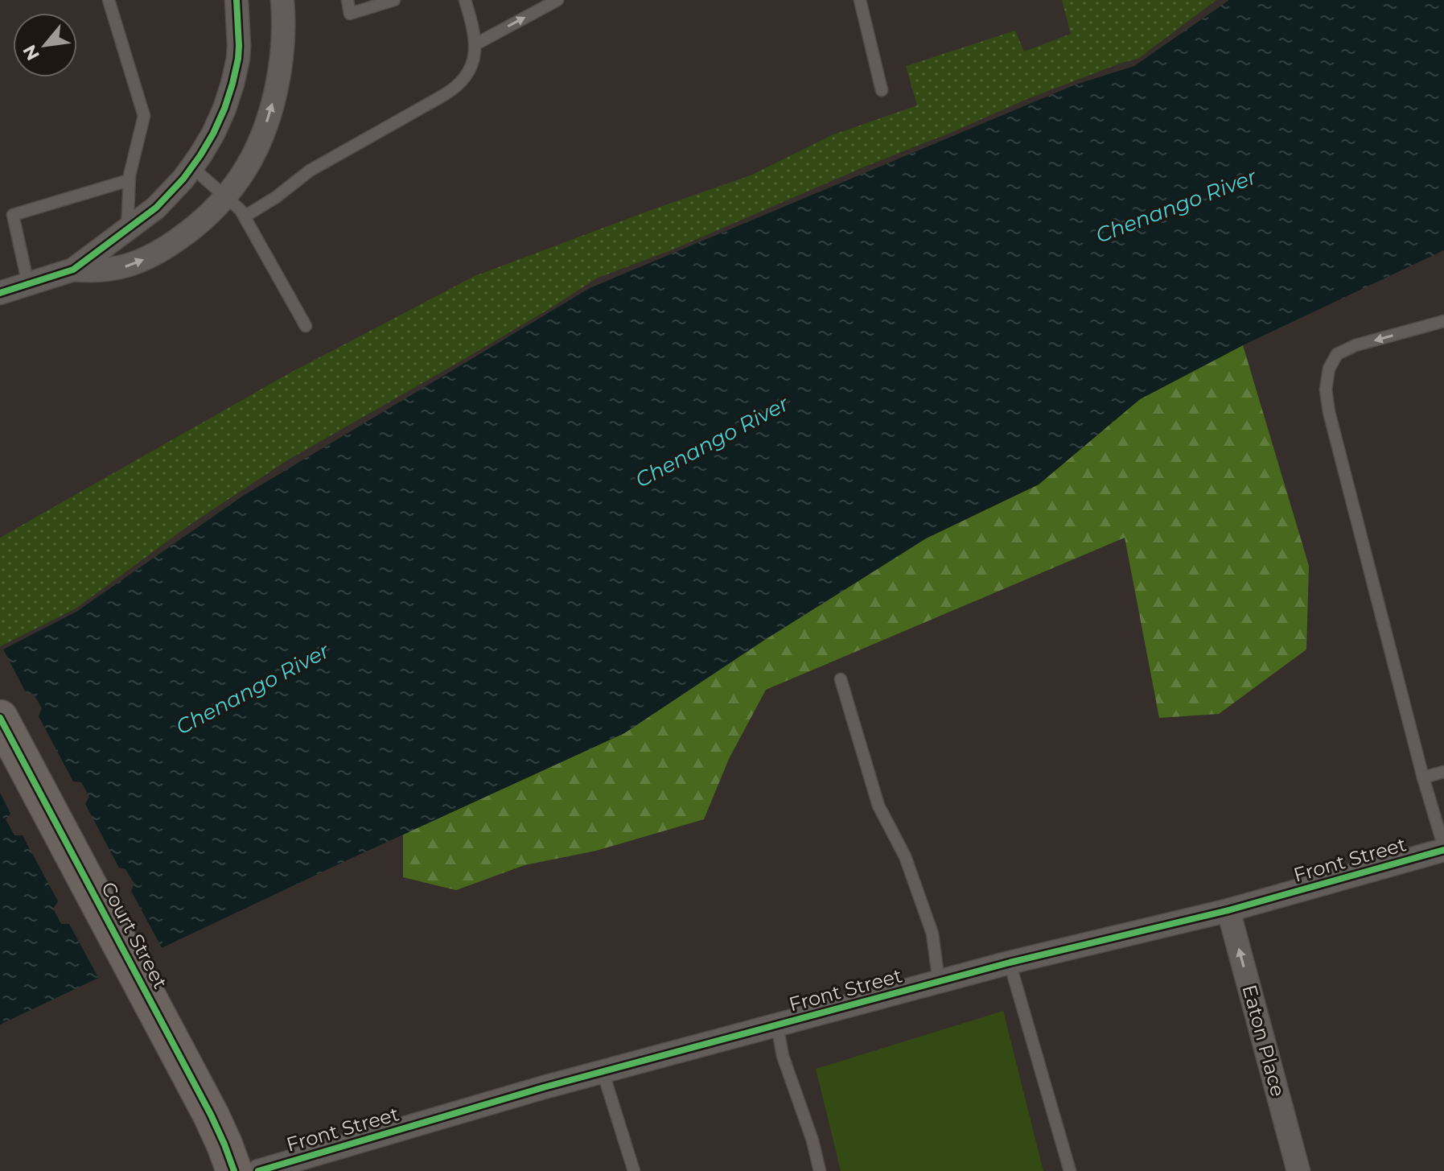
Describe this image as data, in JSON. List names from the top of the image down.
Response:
{
  "streets": {
    "main road": ["Court Street"],
    "street": ["Front Street", "Eaton Place"]
  },
  "crossings": [
    ["Front Street", "Eaton Place"]
  ],
  "one_way": ["Eaton Place"],
  "water": ["Chenango River"],
  "north": "bottom left"
}
